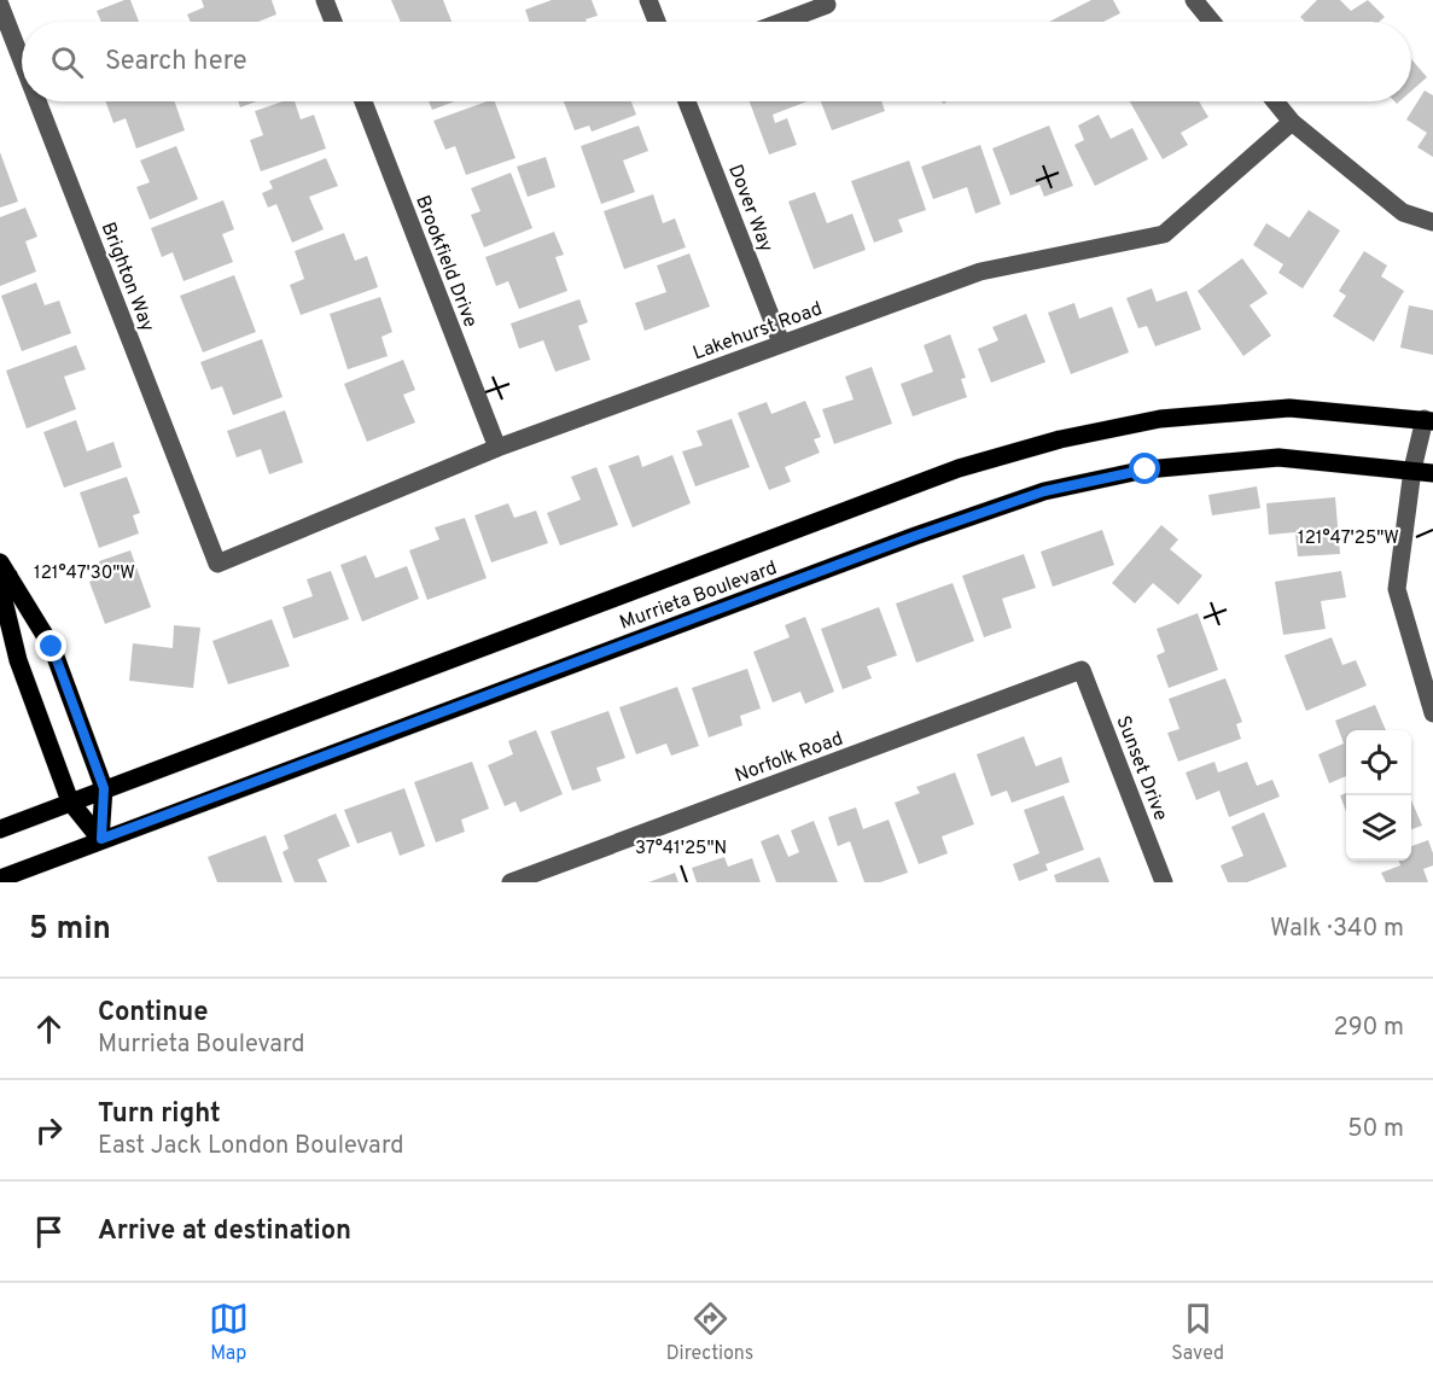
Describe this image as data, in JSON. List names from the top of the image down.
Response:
{
  "streets": {
    "main road": ["Murrieta Boulevard"],
    "street": [
      "Dover Way",
      "Brookfield Drive",
      "Brighton Way",
      "Lakehurst Road",
      "Norfolk Road",
      "Sunset Drive"
    ]
  },
  "crossings": [
    ["Dover Way", "Lakehurst Road"],
    ["Brookfield Drive", "Lakehurst Road"],
    ["Brighton Way", "Lakehurst Road"],
    ["Norfolk Road", "Sunset Drive"]
  ],
  "page": {
    "search": "Search here",
    "heading": ["5 min", "Walk · 340 m"],
    "list": [
      ["Continue", "Murrieta Boulevard", "290 m"],
      ["Turn right", "East Jack London Boulevard", "50 m"],
      "Arrive at destination"
    ],
    "nav": ["Map", "Directions", "Saved"]
  },
  "coordinates": ["121°47'25\"W", "121°47'30\"W", "37°41'25\"N"]
}
